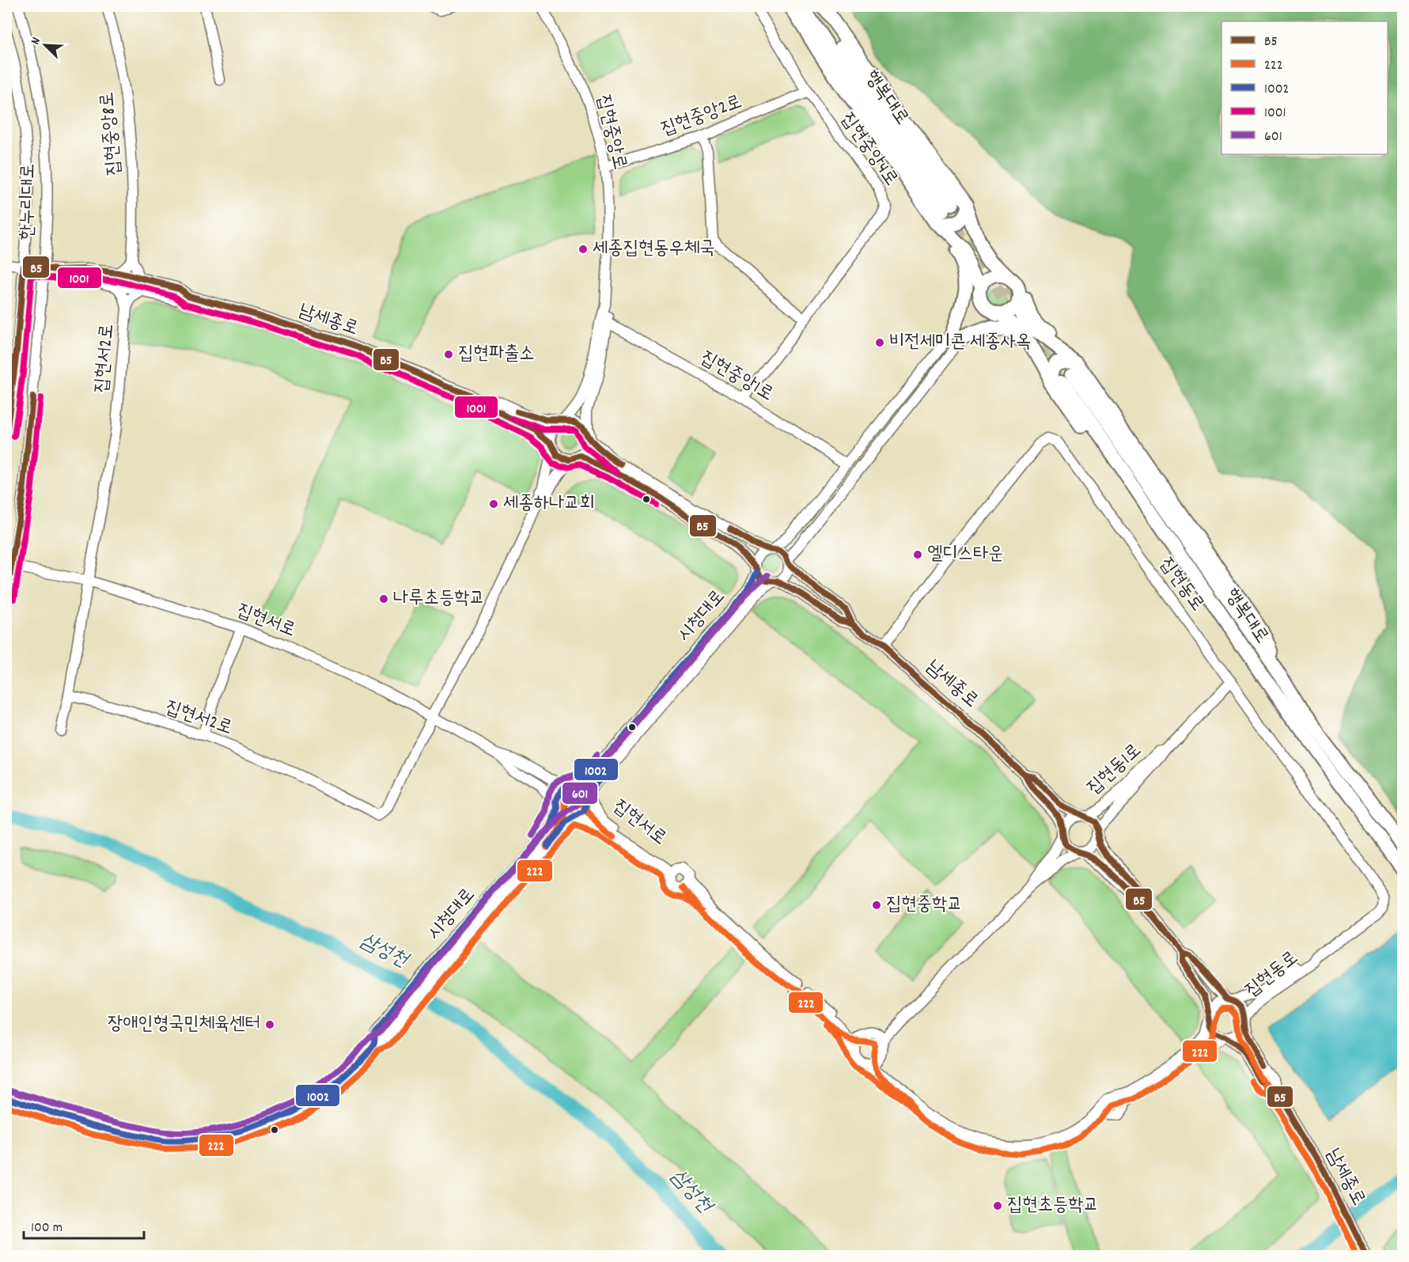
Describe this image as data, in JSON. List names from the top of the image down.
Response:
{
  "streets": {
    "highway": ["행복대로"],
    "street": [
      "집현중앙2로",
      "집현중앙로",
      "집현중앙8로",
      "집현중앙4로",
      "한누리대로",
      "남세종로",
      "집현서2로",
      "집현중앙1로",
      "집현동로",
      "시청대로",
      "집현서로",
      "집현동1로"
    ]
  },
  "crossings": [
    ["집현중앙2로", "집현중앙로"],
    ["집현중앙2로", "집현중앙4로"],
    ["집현중앙로", "남세종로"],
    ["집현중앙로", "집현서2로"],
    ["집현중앙로", "집현중앙1로"],
    ["집현중앙4로", "집현중앙1로"],
    ["한누리대로", "남세종로"],
    ["한누리대로", "집현서로"],
    ["남세종로", "집현서2로"],
    ["남세종로", "집현동로"],
    ["남세종로", "시청대로"],
    ["남세종로", "집현동1로"],
    ["집현서2로", "집현서로"],
    ["집현동로", "집현동1로"],
    ["시청대로", "집현서로"]
  ],
  "water": ["삼성천"],
  "places": [
    "세종집현동우체국",
    "비전세미콘 세종사옥",
    "집현파출소",
    "세종하나교회",
    "엘디스타운",
    "나루초등학교",
    "집현중학교",
    "장애인형국민체육센터",
    "집현초등학교"
  ],
  "lines": [
    "transit line B5",
    "transit line 1001",
    "transit line 1002",
    "transit line 601",
    "transit line 222"
  ],
  "legend": [
    "B5",
    "222",
    "1002",
    "1001",
    "601"
  ],
  "scale_bar": "100 m",
  "north": "top left"
}
